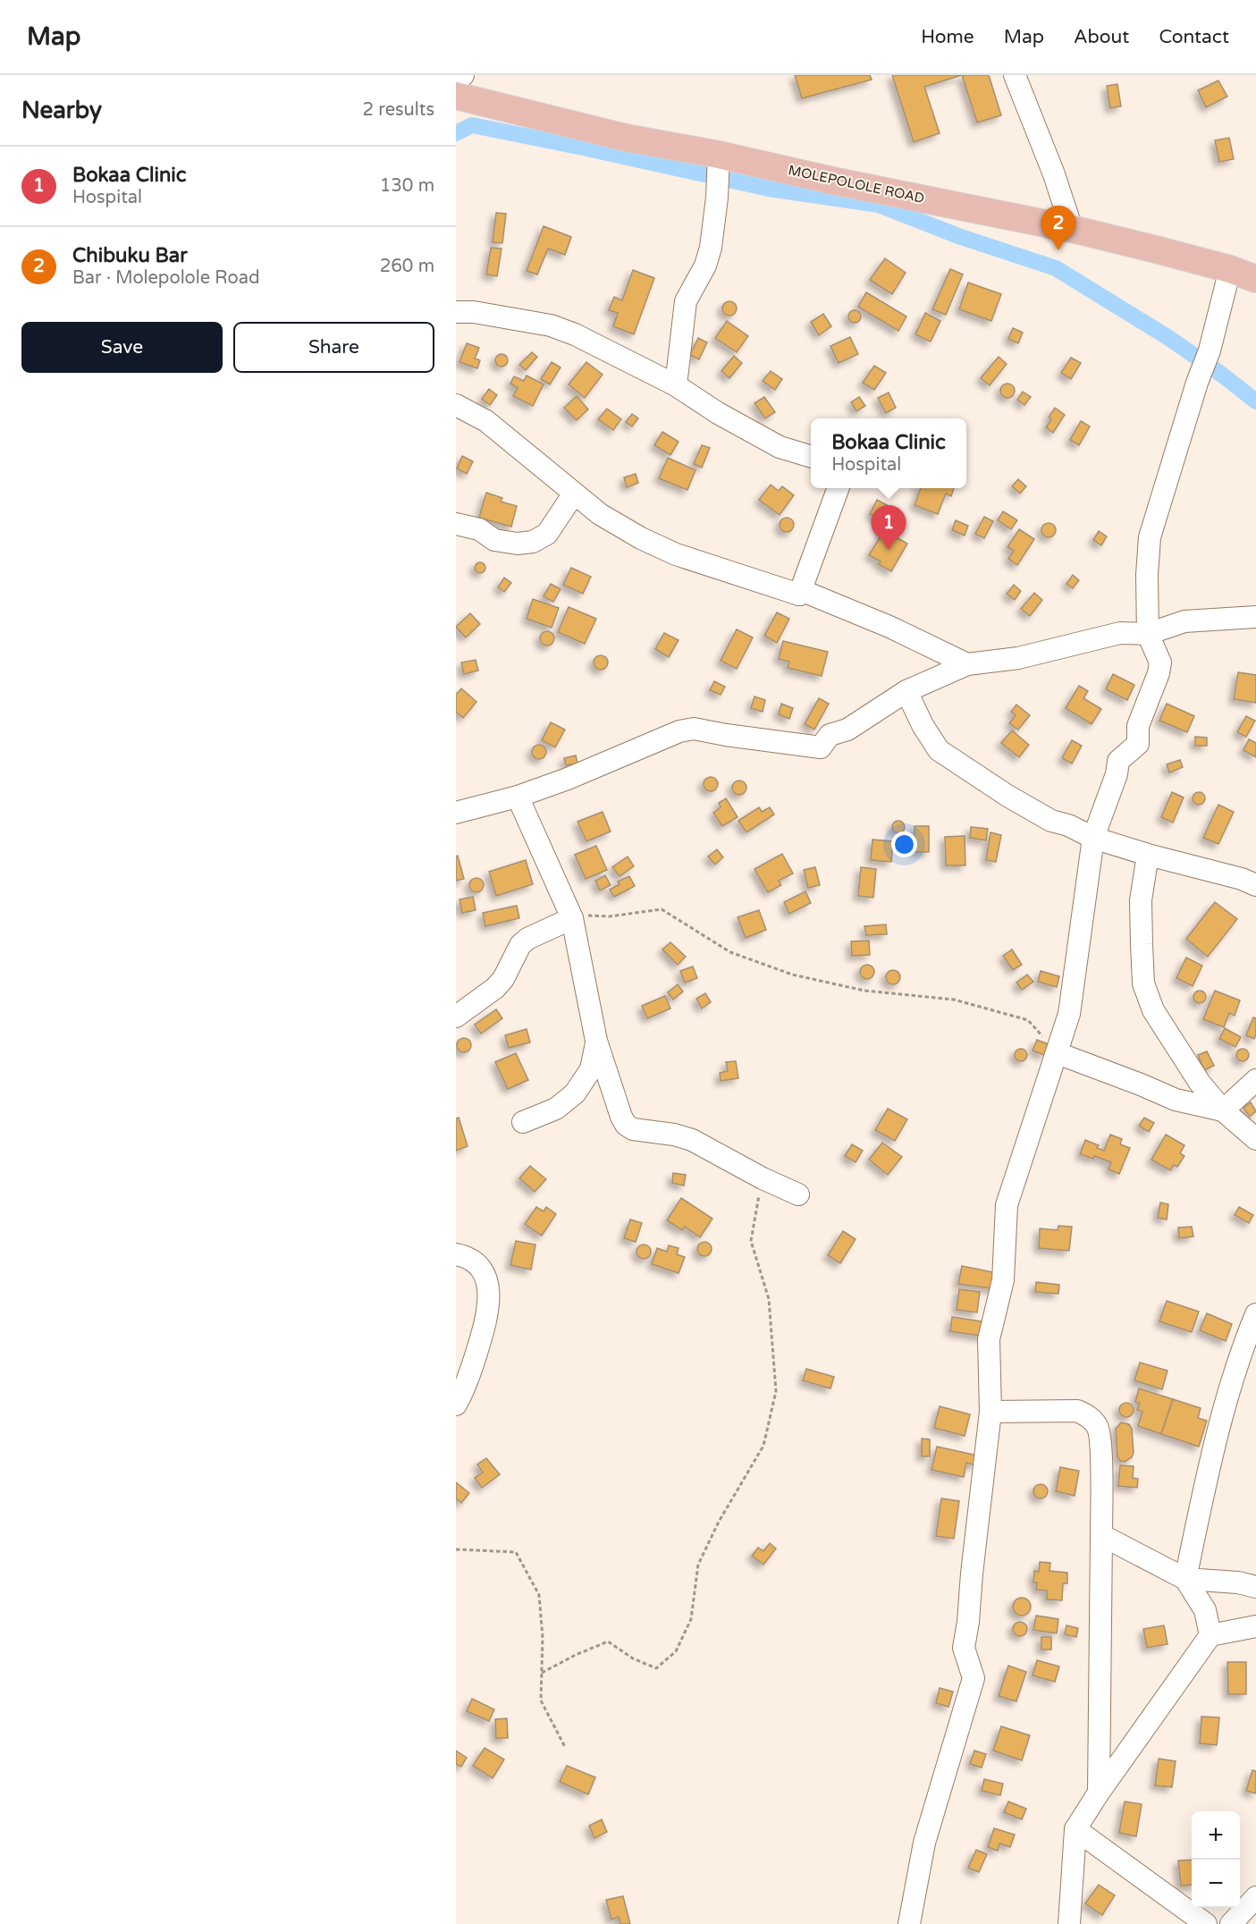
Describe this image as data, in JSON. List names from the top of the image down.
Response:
{
  "streets": {
    "main road": ["MOLEPOLOLE ROAD"]
  },
  "page": {
    "header": "Map",
    "nav": [
      "Home",
      "Map",
      "About",
      "Contact"
    ],
    "heading": ["Nearby", "2 results"],
    "list": [
      {
        "mark": "1",
        "name": "Bokaa Clinic",
        "note": "Hospital",
        "value": "130 m"
      },
      {
        "mark": "2",
        "name": "Chibuku Bar",
        "note": "Bar · Molepolole Road",
        "value": "260 m"
      }
    ],
    "pins": ["2", "1"],
    "buttons": ["Save", "Share"],
    "popup": ["Bokaa Clinic", "Hospital"],
    "map_buttons": ["+", "−"]
  }
}
